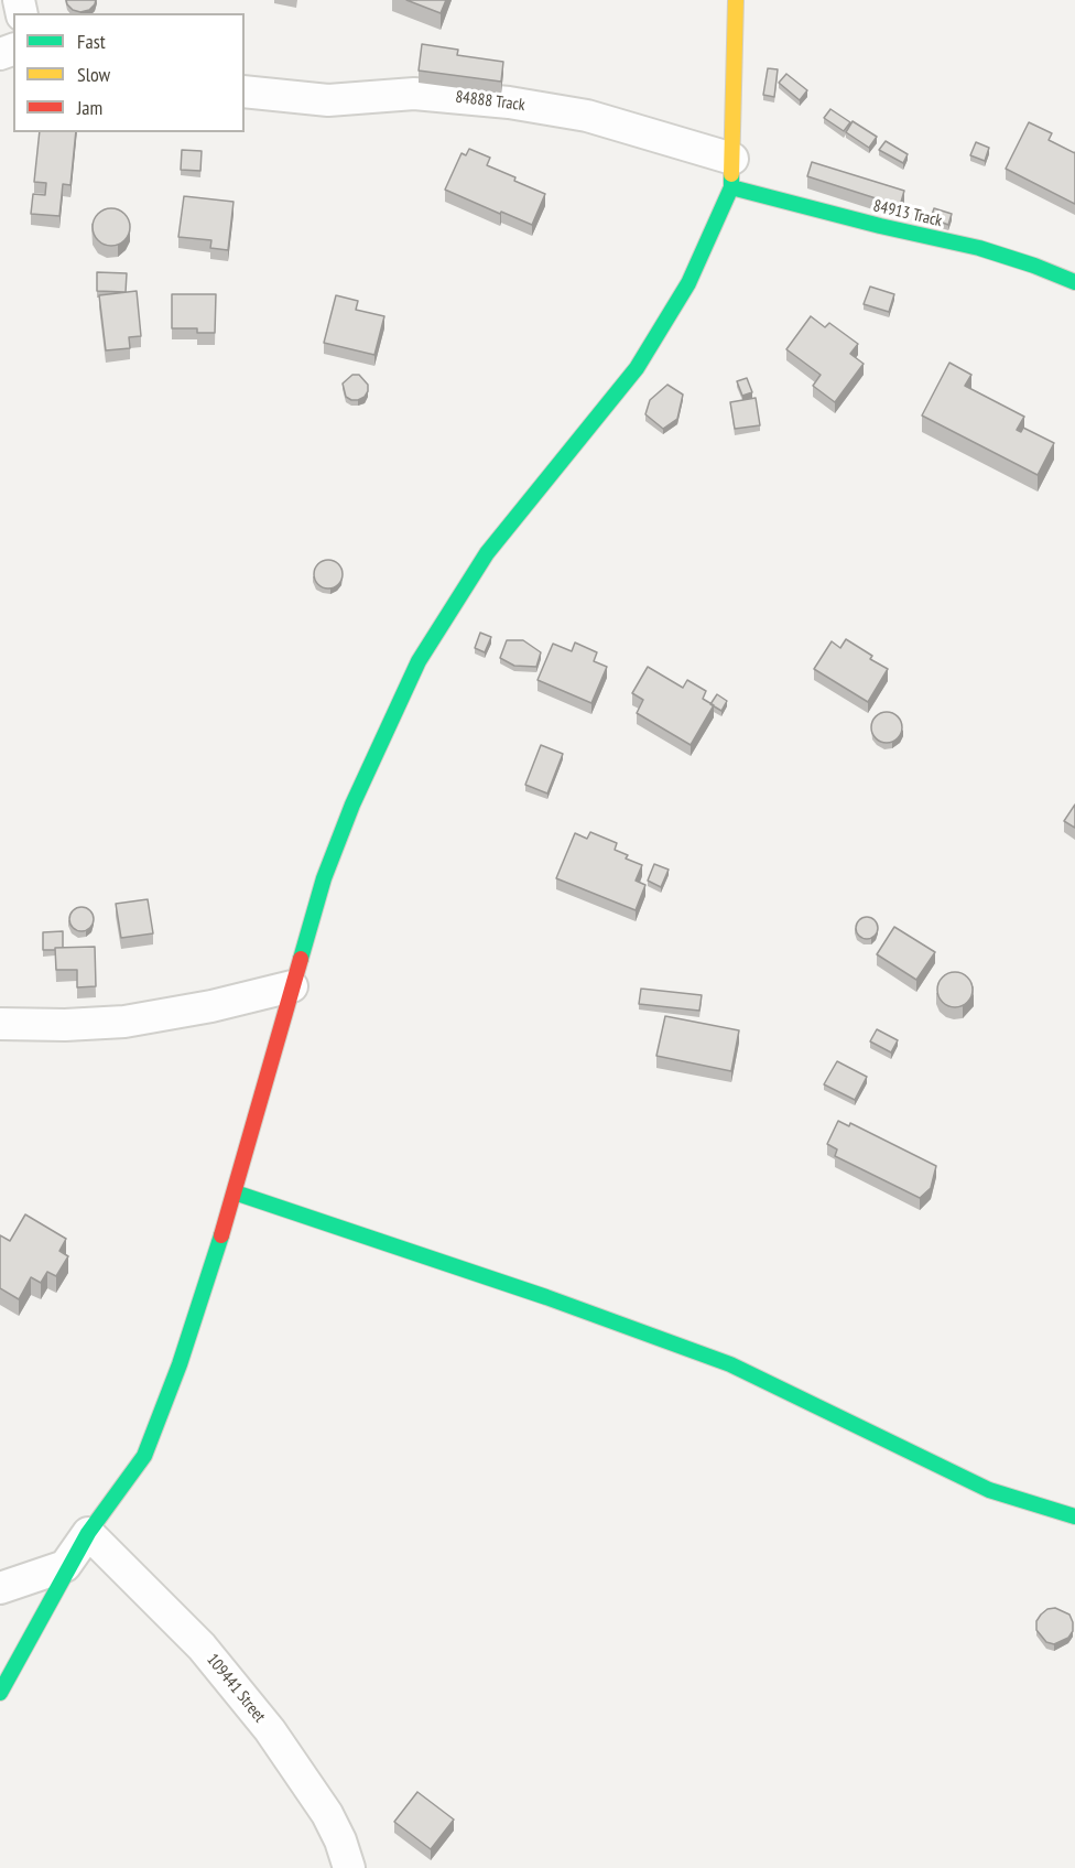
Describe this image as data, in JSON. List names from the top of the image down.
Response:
{
  "streets": {
    "street": ["84888 Track", "84913 Track", "109441 Street"]
  },
  "crossings": [
    ["84888 Track", "84913 Track"]
  ],
  "legend": ["Fast", "Slow", "Jam"]
}
